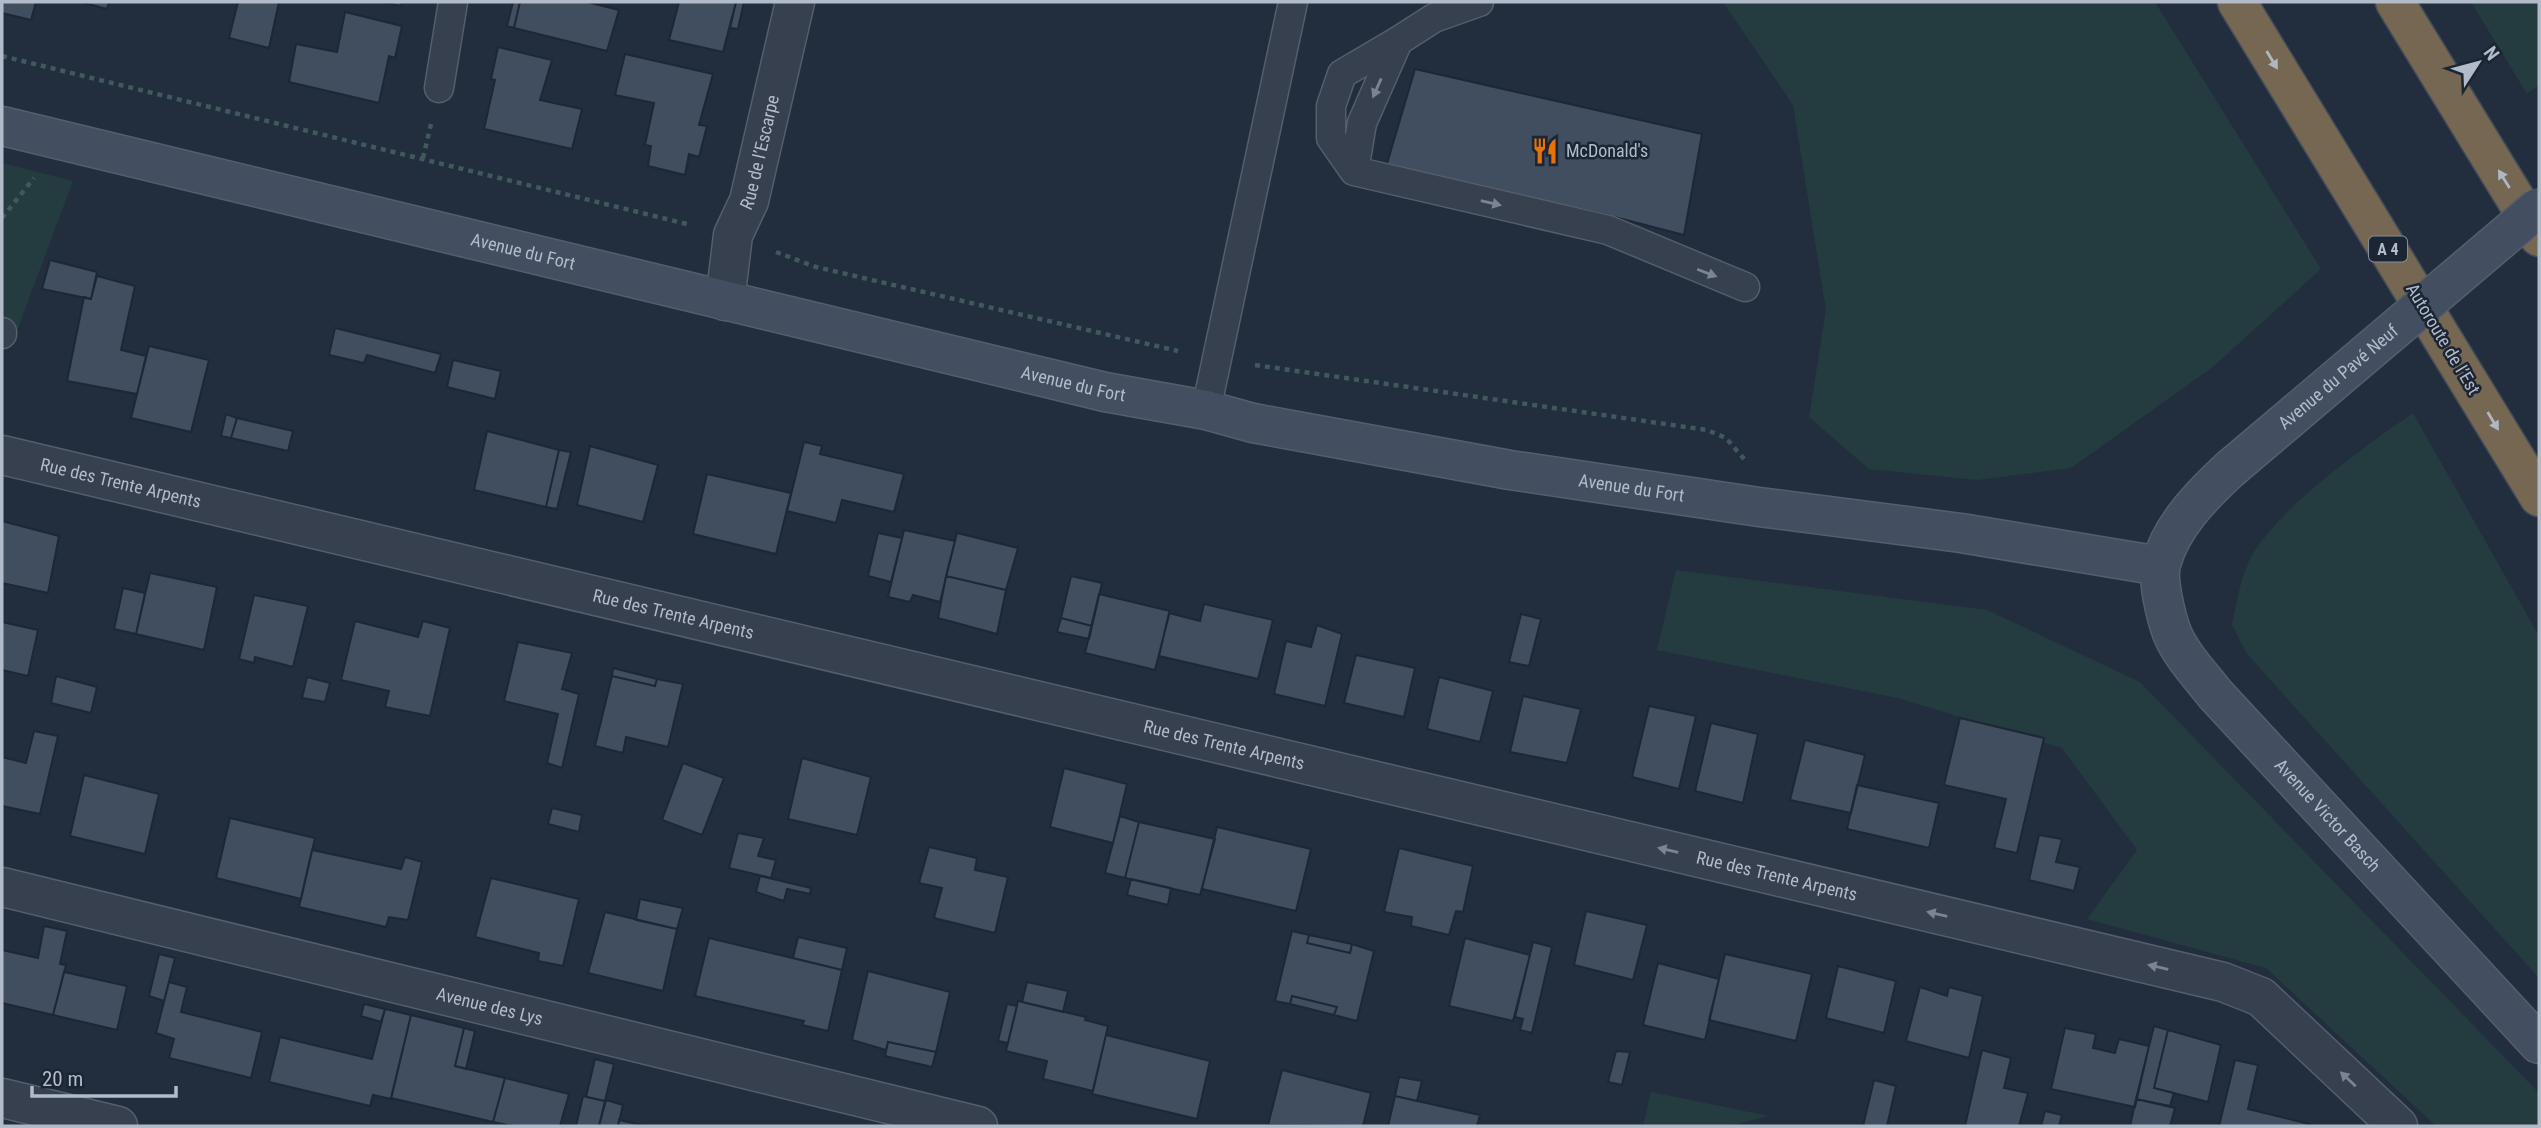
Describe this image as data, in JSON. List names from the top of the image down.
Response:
{
  "streets": {
    "highway": ["A 4", "Autoroute de l’Est"],
    "main road": ["Avenue du Fort", "Avenue du Pavé Neuf", "Avenue Victor Basch"],
    "street": ["Rue de l’Escarpe", "Rue des Trente Arpents", "Avenue des Lys"]
  },
  "crossings": [
    ["Rue de l’Escarpe", "Avenue du Fort"],
    ["Avenue du Fort", "Avenue du Pavé Neuf"],
    ["Avenue du Fort", "Avenue Victor Basch"],
    ["Avenue du Pavé Neuf", "Avenue Victor Basch"]
  ],
  "one_way": ["Rue des Trente Arpents"],
  "places": {
    "restaurant": ["McDonald's"]
  },
  "scale_bar": "20 m",
  "north": "top right"
}
